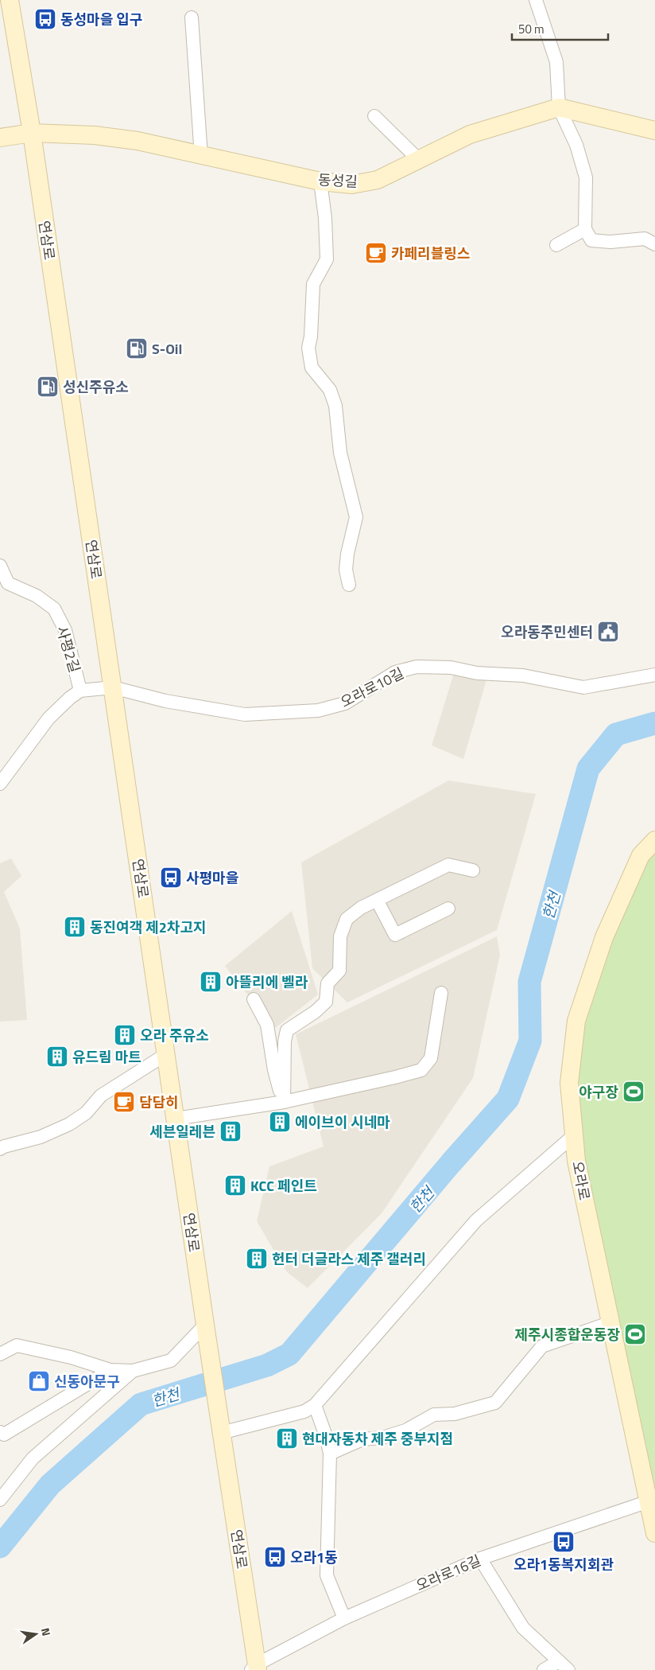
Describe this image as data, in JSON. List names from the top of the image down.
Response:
{
  "streets": {
    "main road": ["동성길", "연삼로", "오라로"],
    "street": ["사평2길", "오라로10길", "오라로16길"]
  },
  "crossings": [
    ["동성길", "연삼로"],
    ["연삼로", "오라로10길"],
    ["연삼로", "오라로16길"],
    ["사평2길", "오라로10길"],
    ["오라로", "오라로16길"]
  ],
  "water": ["한천"],
  "places": {
    "bus stop": [
      "동성마을 입구",
      "사평마을",
      "오라1동복지회관",
      "오라1동"
    ],
    "cafe": ["카페리블링스", "담담히"],
    "fuel station": ["S-Oil", "성신주유소"],
    "public building": ["오라동주민센터"],
    "building": [
      "동진여객 제2차고지",
      "아뜰리에 벨라",
      "오라 주유소",
      "유드림 마트",
      "에이브이 시네마",
      "세븐일레븐",
      "KCC 페인트",
      "헌터 더글라스 제주 갤러리",
      "현대자동차 제주 중부지점"
    ],
    "sports": ["야구장", "제주시종합운동장"],
    "shop": ["신동아문구"]
  },
  "scale_bar": "50 m",
  "north": "right"
}
